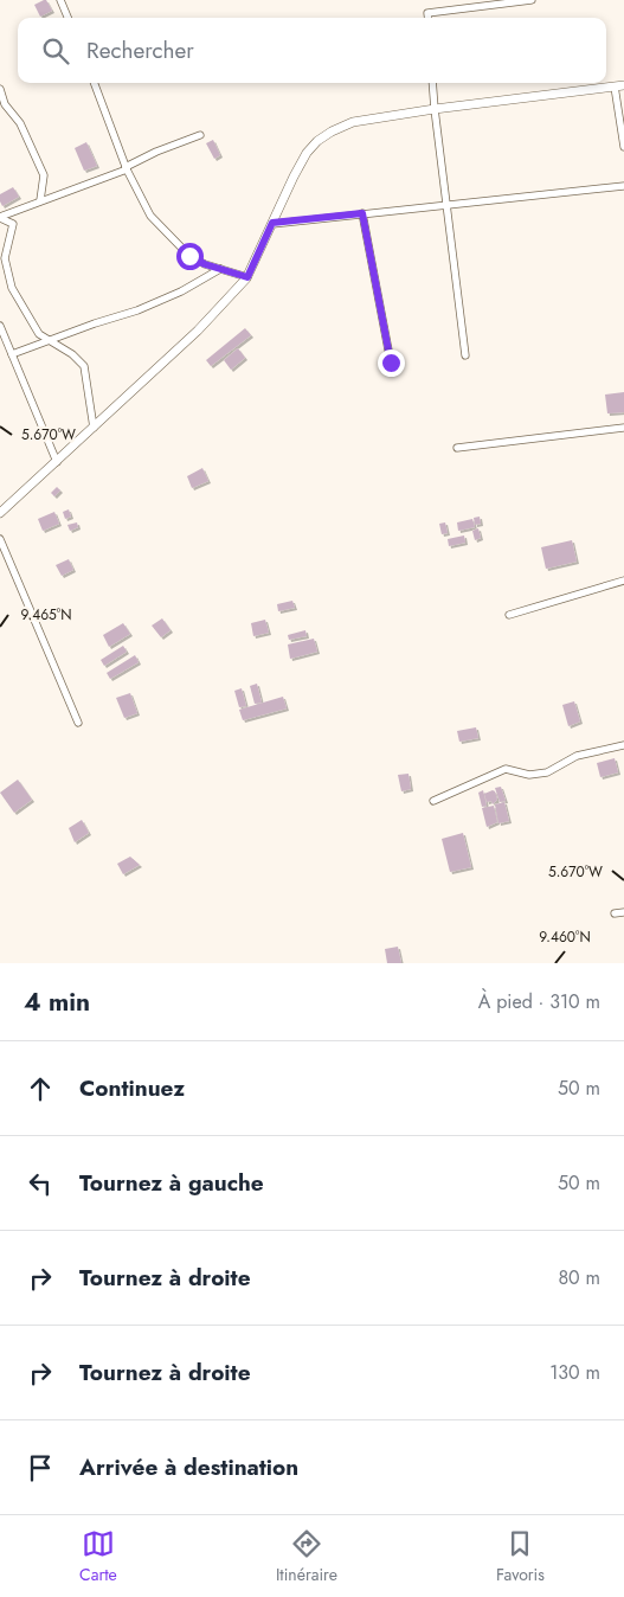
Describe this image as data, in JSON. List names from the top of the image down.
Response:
{
  "page": {
    "search": "Rechercher",
    "heading": ["4 min", "À pied · 310 m"],
    "list": [
      ["Continuez", "50 m"],
      ["Tournez à gauche", "50 m"],
      ["Tournez à droite", "80 m"],
      ["Tournez à droite", "130 m"],
      "Arrivée à destination"
    ],
    "nav": ["Carte", "Itinéraire", "Favoris"]
  },
  "coordinates": ["5.670°W", "9.465°N", "9.460°N"]
}
